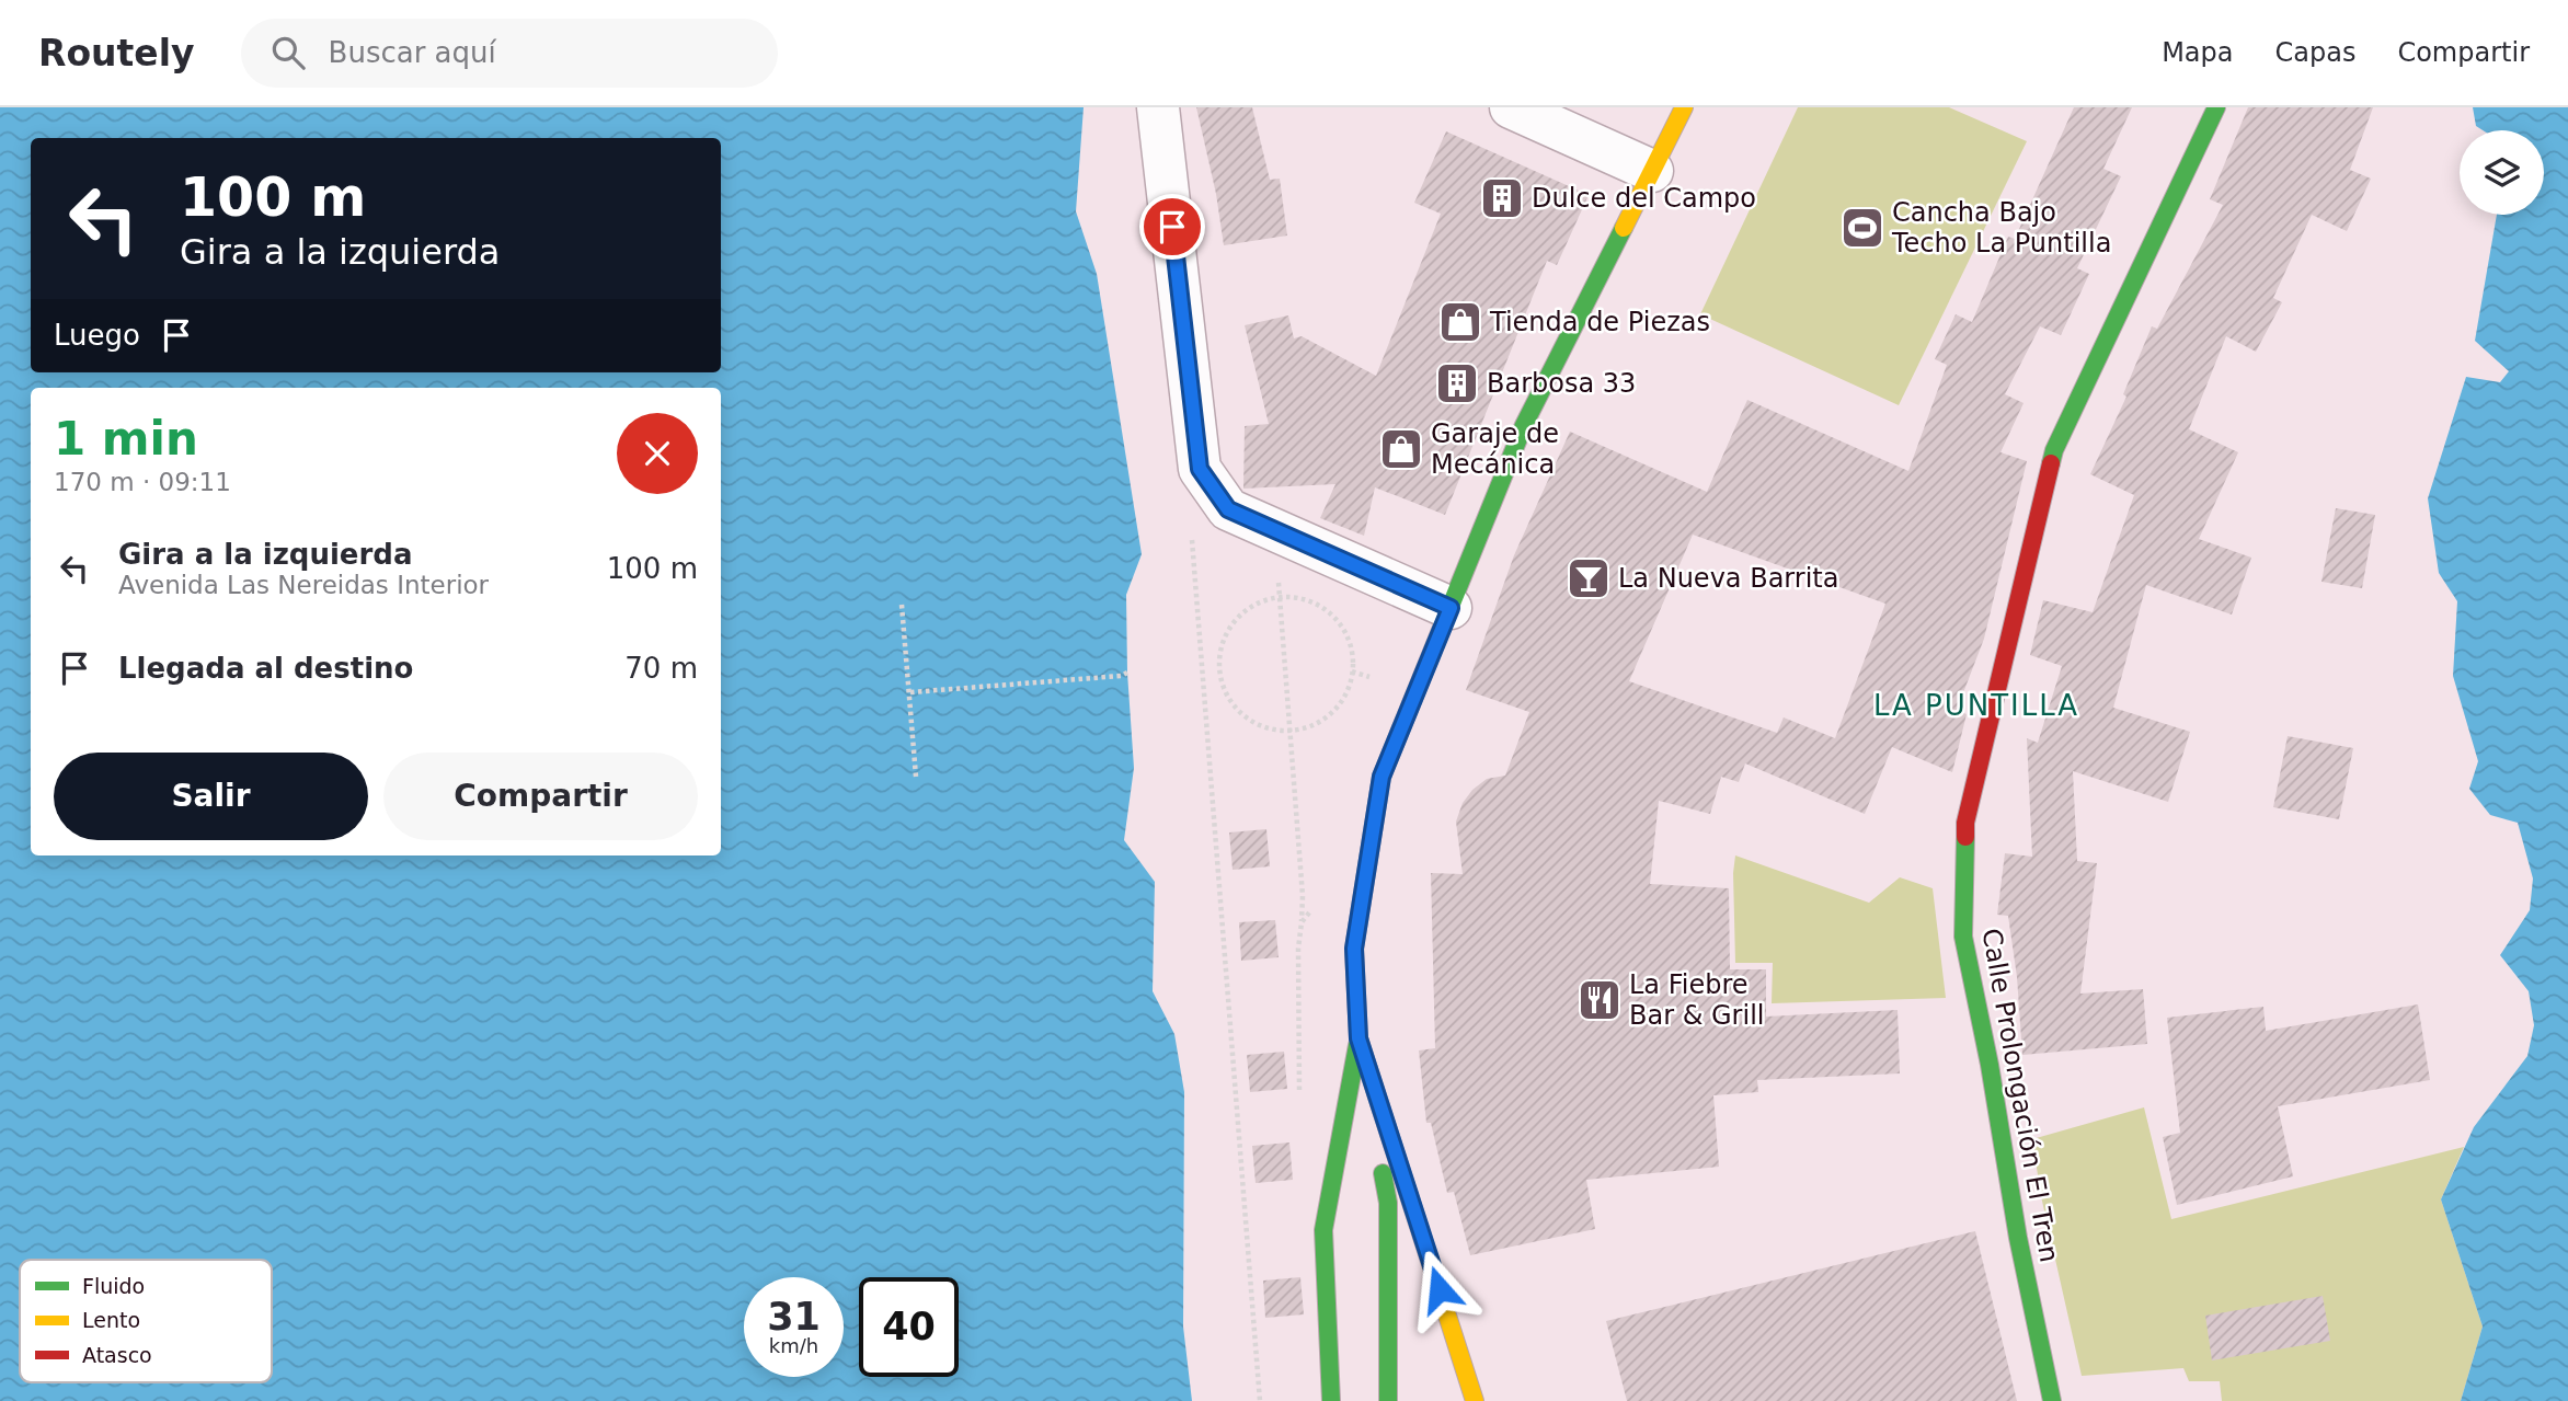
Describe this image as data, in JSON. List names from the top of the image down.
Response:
{
  "streets": {
    "street": ["Calle Prolongación El Tren"]
  },
  "districts": ["LA PUNTILLA"],
  "places": {
    "building": ["Dulce del Campo", "Barbosa 33"],
    "sports": ["Cancha Bajo Techo La Puntilla"],
    "shop": ["Tienda de Piezas", "Garaje de Mecánica"],
    "bar": ["La Nueva Barrita"],
    "restaurant": ["La Fiebre Bar & Grill"]
  },
  "legend": ["Fluido", "Lento", "Atasco"],
  "page": {
    "header": "Routely",
    "search": "Buscar aquí",
    "nav": ["Mapa", "Capas", "Compartir"],
    "turn": ["100 m", "Gira a la izquierda"],
    "then": "Luego",
    "heading": ["1 min", "170 m · 09:11"],
    "list": [
      {
        "name": "Gira a la izquierda",
        "note": "Avenida Las Nereidas Interior",
        "value": "100 m"
      },
      {
        "name": "Llegada al destino",
        "value": "70 m"
      }
    ],
    "buttons": ["Salir", "Compartir"],
    "speed": "31 km/h",
    "limit": "40"
  }
}
